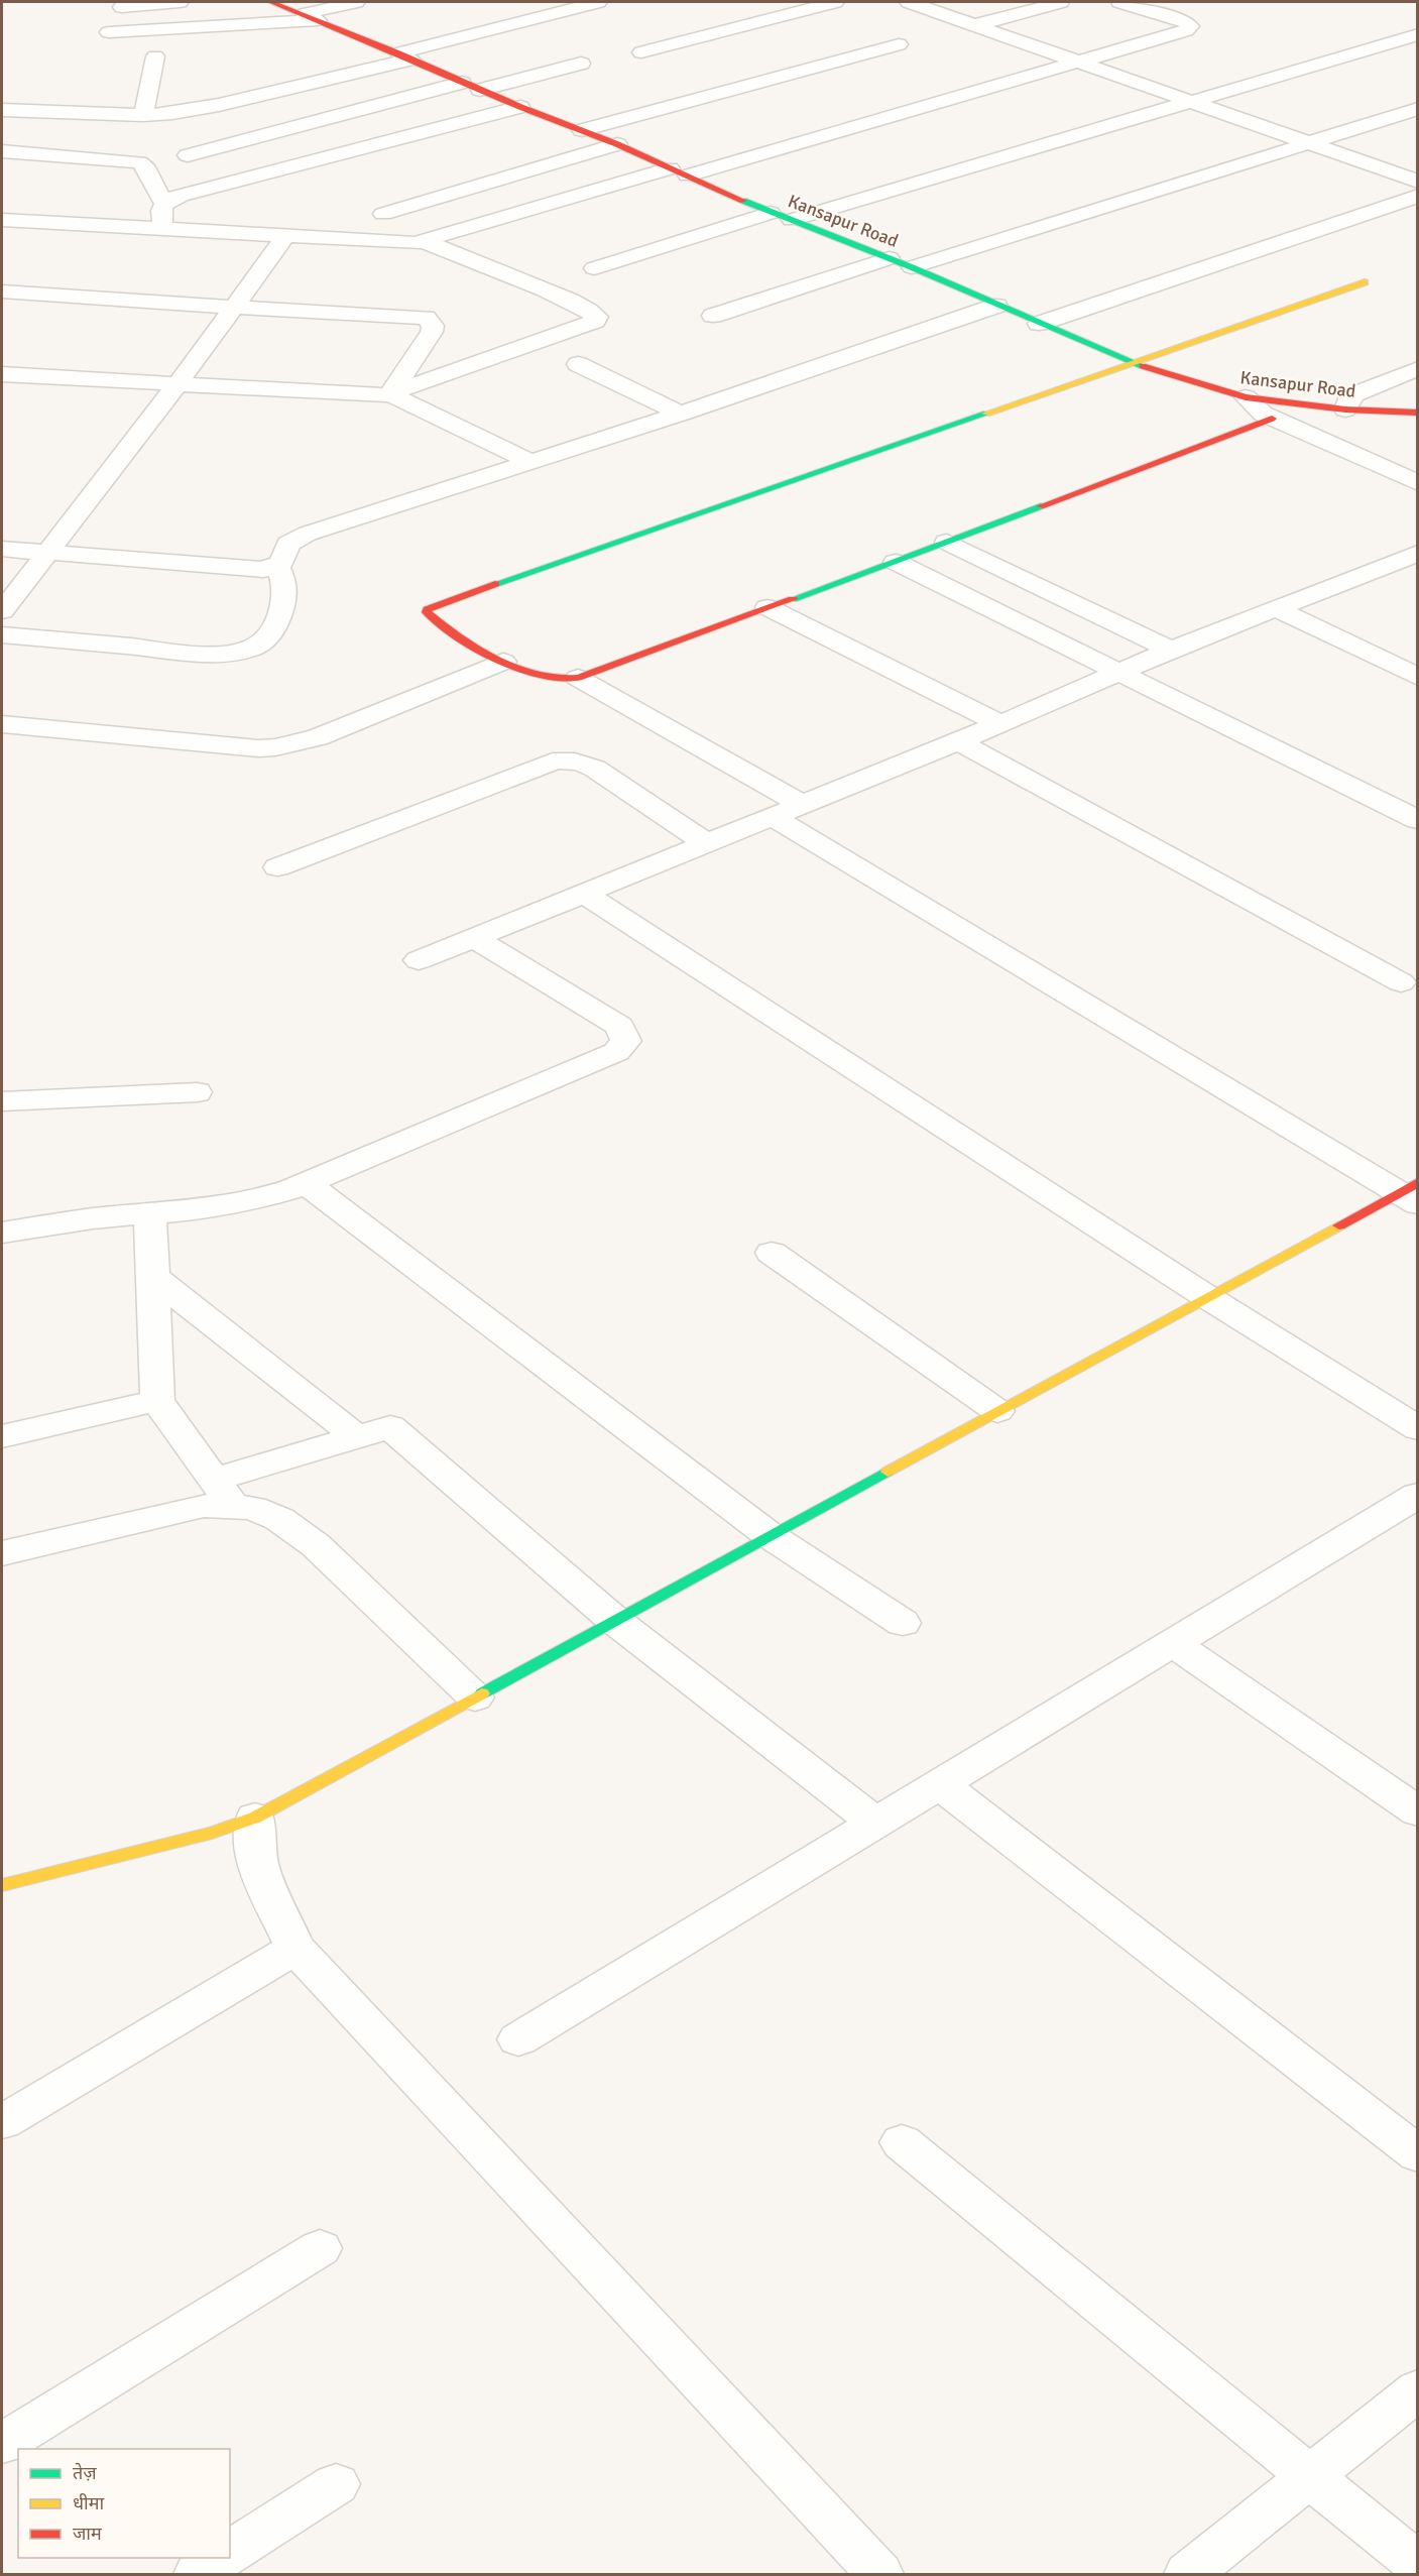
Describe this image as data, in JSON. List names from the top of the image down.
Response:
{
  "streets": {
    "street": ["Kansapur Road"]
  },
  "legend": ["तेज़", "धीमा", "जाम"]
}
